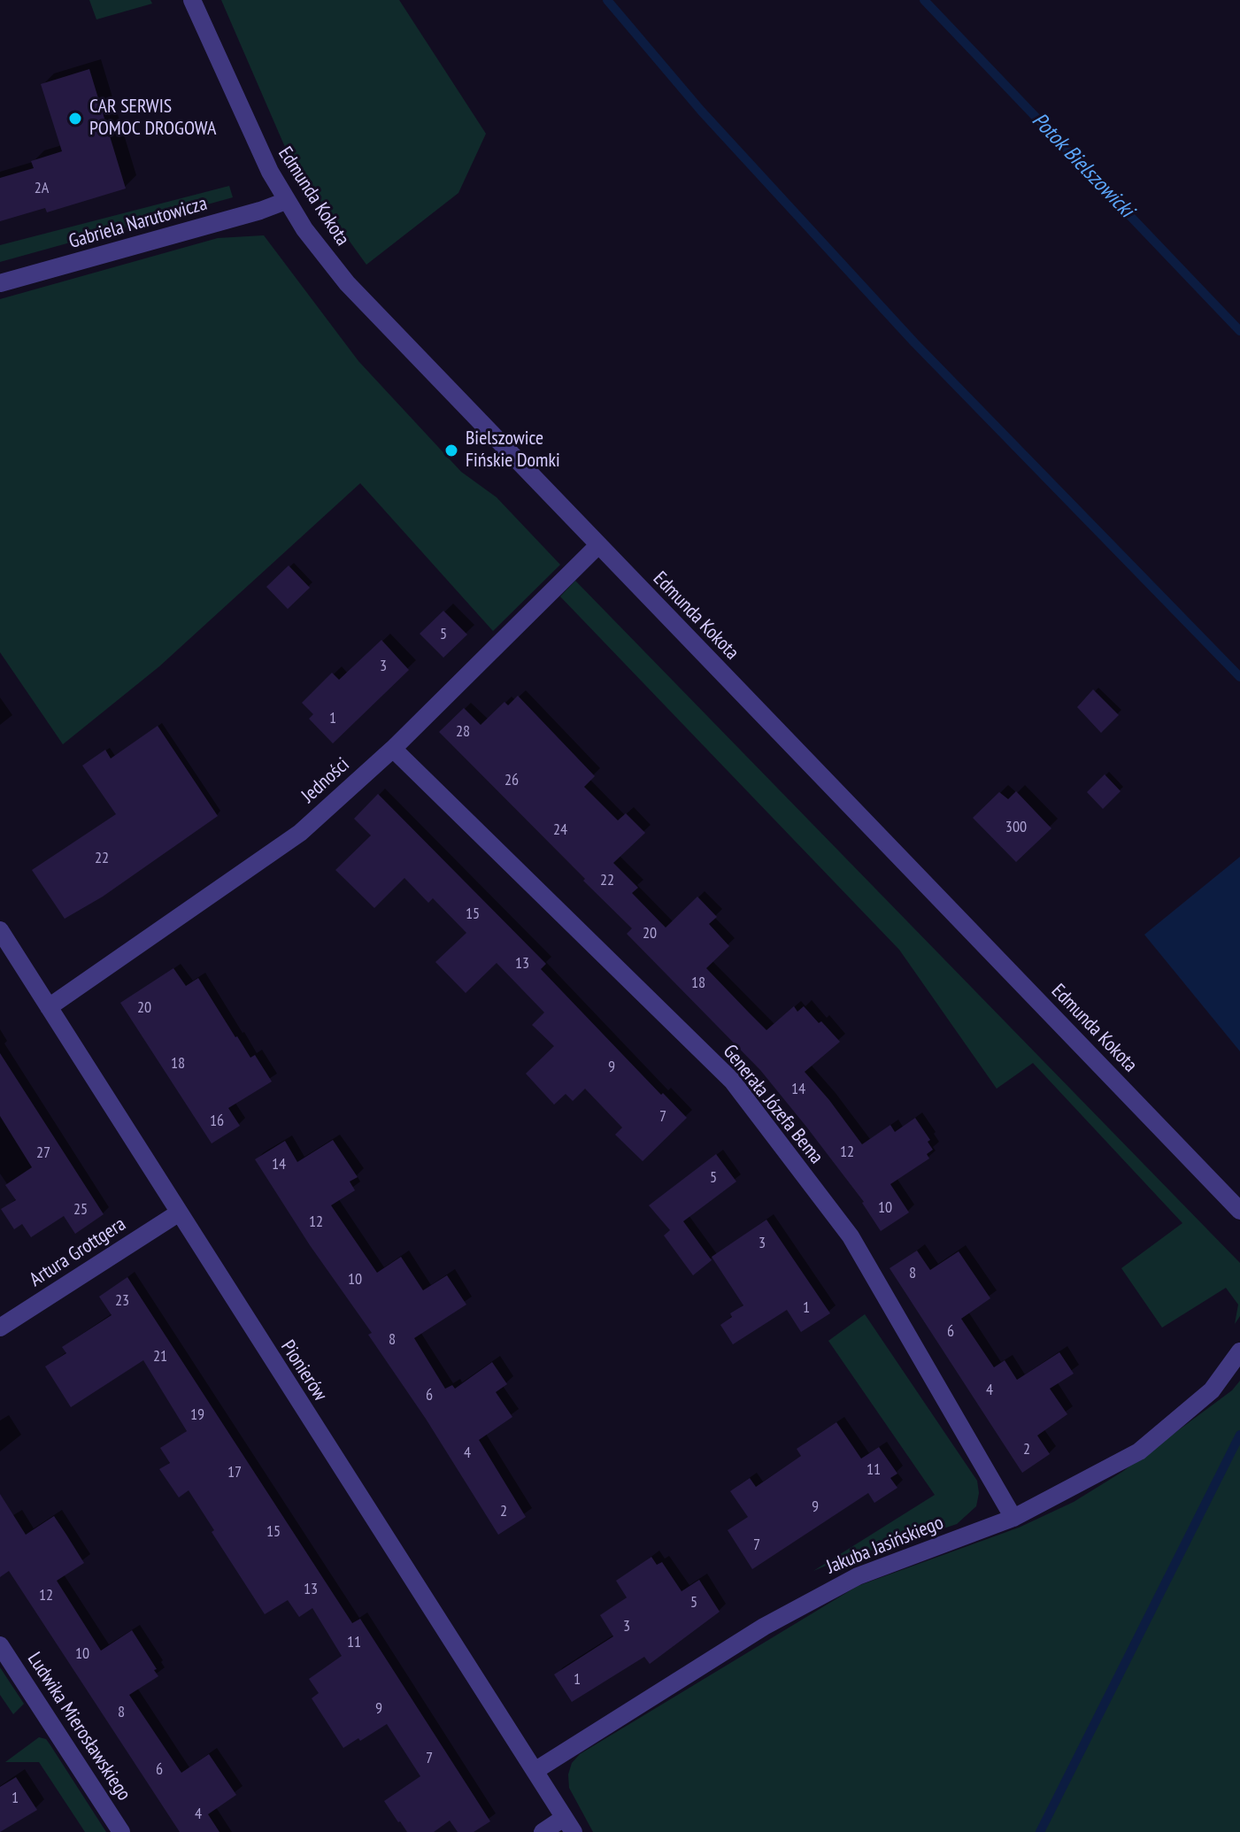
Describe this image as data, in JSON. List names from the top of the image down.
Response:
{
  "streets": {
    "street": [
      "Edmunda Kokota",
      "Gabriela Narutowicza",
      "Jedności",
      "Generała Józefa Bema",
      "Artura Grottgera",
      "Pionierów",
      "Jakuba Jasińskiego",
      "Ludwika Mierosławskiego"
    ]
  },
  "crossings": [
    ["Edmunda Kokota", "Gabriela Narutowicza"],
    ["Edmunda Kokota", "Jedności"],
    ["Jedności", "Generała Józefa Bema"],
    ["Jedności", "Pionierów"],
    ["Generała Józefa Bema", "Jakuba Jasińskiego"],
    ["Artura Grottgera", "Pionierów"],
    ["Pionierów", "Jakuba Jasińskiego"]
  ],
  "water": ["Potok Bielszowicki"],
  "places": ["CAR SERWIS POMOC DROGOWA", "Bielszowice Fińskie Domki"],
  "house_numbers": [
    "2A",
    "5",
    "3",
    "1",
    "28",
    "26",
    "300",
    "24",
    "22",
    "22",
    "15",
    "20",
    "13",
    "18",
    "20",
    "18",
    "9",
    "14",
    "7",
    "16",
    "12",
    "27",
    "14",
    "5",
    "10",
    "25",
    "12",
    "3",
    "8",
    "10",
    "23",
    "1",
    "6",
    "8",
    "21",
    "4",
    "6",
    "19",
    "2",
    "4",
    "11",
    "17",
    "9",
    "2",
    "15",
    "7",
    "13",
    "12",
    "5",
    "3",
    "11",
    "10",
    "1",
    "9",
    "8",
    "7",
    "6",
    "1",
    "4"
  ]
}
